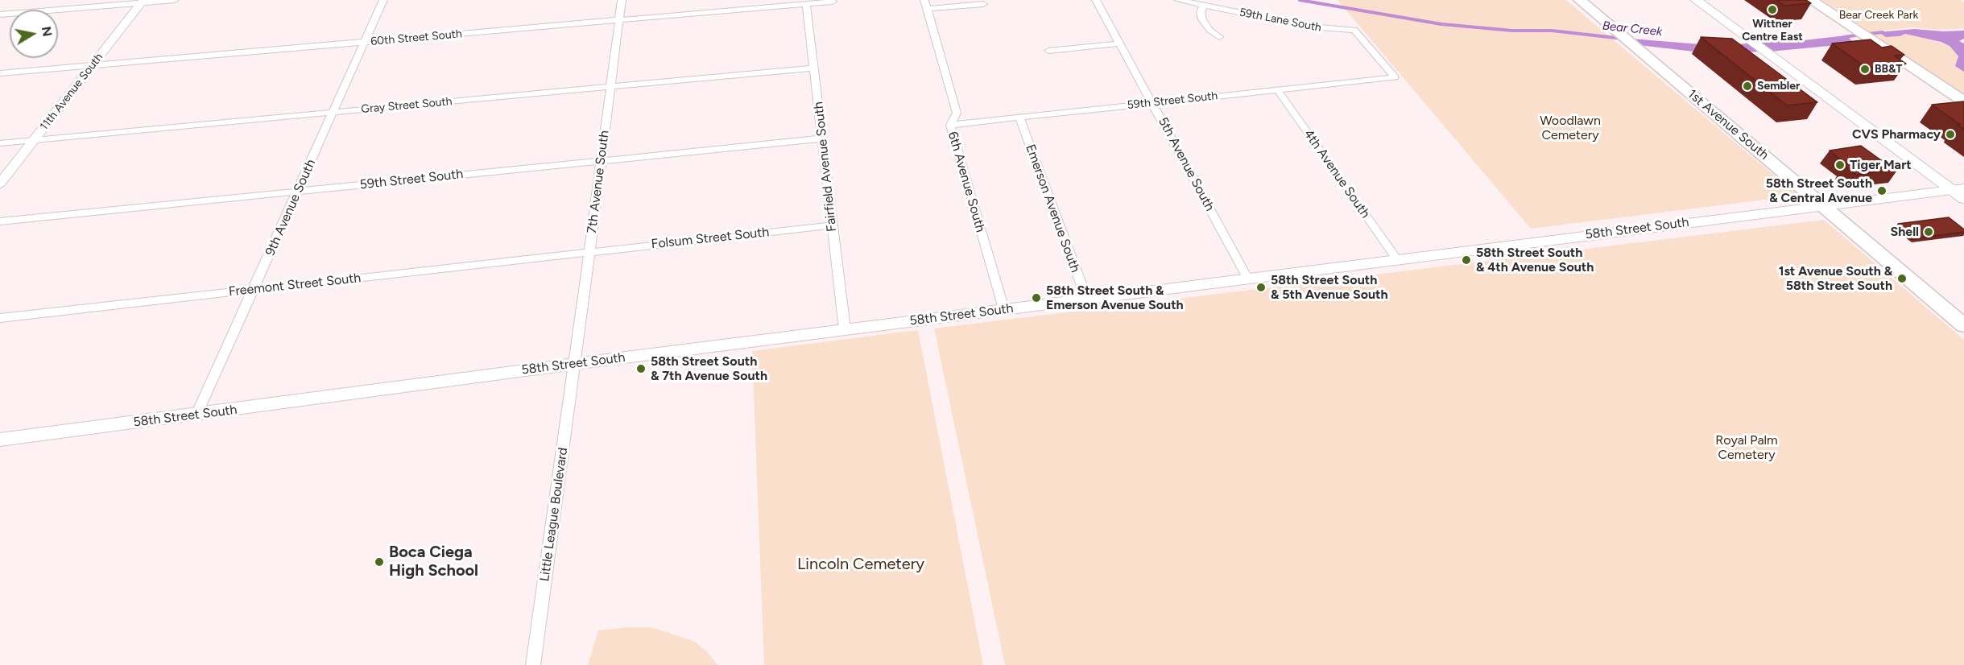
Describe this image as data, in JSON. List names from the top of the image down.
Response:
{
  "streets": {
    "main road": ["1st Avenue South"],
    "street": [
      "59th Lane South",
      "60th Street South",
      "11th Avenue South",
      "59th Street South",
      "Gray Street South",
      "5th Avenue South",
      "Fairfield Avenue South",
      "4th Avenue South",
      "7th Avenue South",
      "6th Avenue South",
      "9th Avenue South",
      "Emerson Avenue South",
      "58th Street South",
      "Folsum Street South",
      "Freemont Street South",
      "Little League Boulevard"
    ]
  },
  "crossings": [
    ["59th Lane South", "59th Street South"],
    ["60th Street South", "11th Avenue South"],
    ["60th Street South", "Fairfield Avenue South"],
    ["60th Street South", "7th Avenue South"],
    ["60th Street South", "9th Avenue South"],
    ["11th Avenue South", "Gray Street South"],
    ["59th Street South", "5th Avenue South"],
    ["59th Street South", "Fairfield Avenue South"],
    ["59th Street South", "4th Avenue South"],
    ["59th Street South", "7th Avenue South"],
    ["59th Street South", "6th Avenue South"],
    ["59th Street South", "9th Avenue South"],
    ["59th Street South", "Emerson Avenue South"],
    ["Gray Street South", "Fairfield Avenue South"],
    ["Gray Street South", "7th Avenue South"],
    ["Gray Street South", "9th Avenue South"],
    ["1st Avenue South", "58th Street South"],
    ["5th Avenue South", "58th Street South"],
    ["Fairfield Avenue South", "58th Street South"],
    ["Fairfield Avenue South", "Folsum Street South"],
    ["4th Avenue South", "58th Street South"],
    ["7th Avenue South", "58th Street South"],
    ["7th Avenue South", "Folsum Street South"],
    ["7th Avenue South", "Freemont Street South"],
    ["7th Avenue South", "Little League Boulevard"],
    ["6th Avenue South", "58th Street South"],
    ["9th Avenue South", "58th Street South"],
    ["9th Avenue South", "Freemont Street South"],
    ["Emerson Avenue South", "58th Street South"],
    ["58th Street South", "Little League Boulevard"],
    ["Folsum Street South", "Freemont Street South"]
  ],
  "water": ["Bear Creek"],
  "parks": [
    "Bear Creek Park",
    "Woodlawn Cemetery",
    "Royal Palm Cemetery",
    "Lincoln Cemetery"
  ],
  "places": [
    "Wittner Centre East",
    "BB&T",
    "Sembler",
    "CVS Pharmacy",
    "Tiger Mart",
    "58th Street South & Central Avenue",
    "Shell",
    "58th Street South & 4th Avenue South",
    "1st Avenue South & 58th Street South",
    "58th Street South & 5th Avenue South",
    "58th Street South & Emerson Avenue South",
    "58th Street South & 7th Avenue South",
    "Boca Ciega High School"
  ],
  "north": "right"
}
